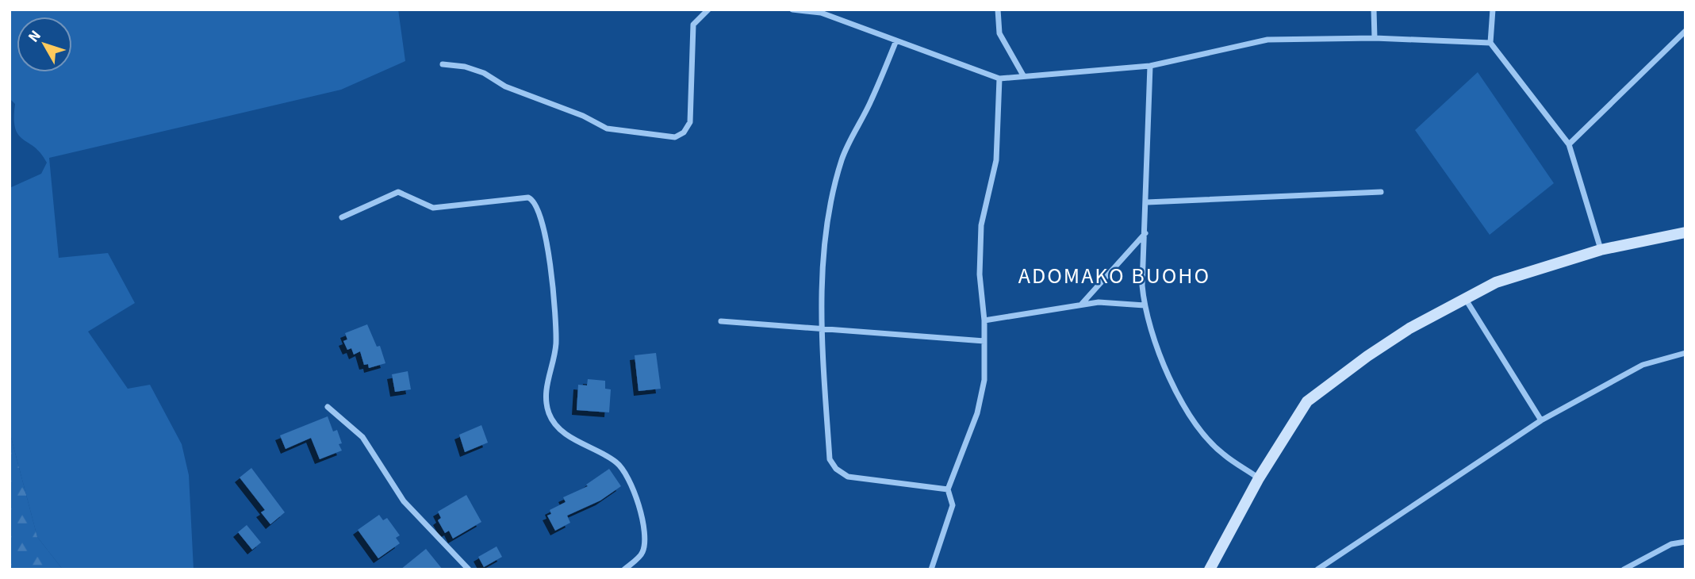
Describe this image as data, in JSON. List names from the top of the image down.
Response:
{
  "districts": ["ADOMAKO BUOHO"],
  "north": "top left"
}
